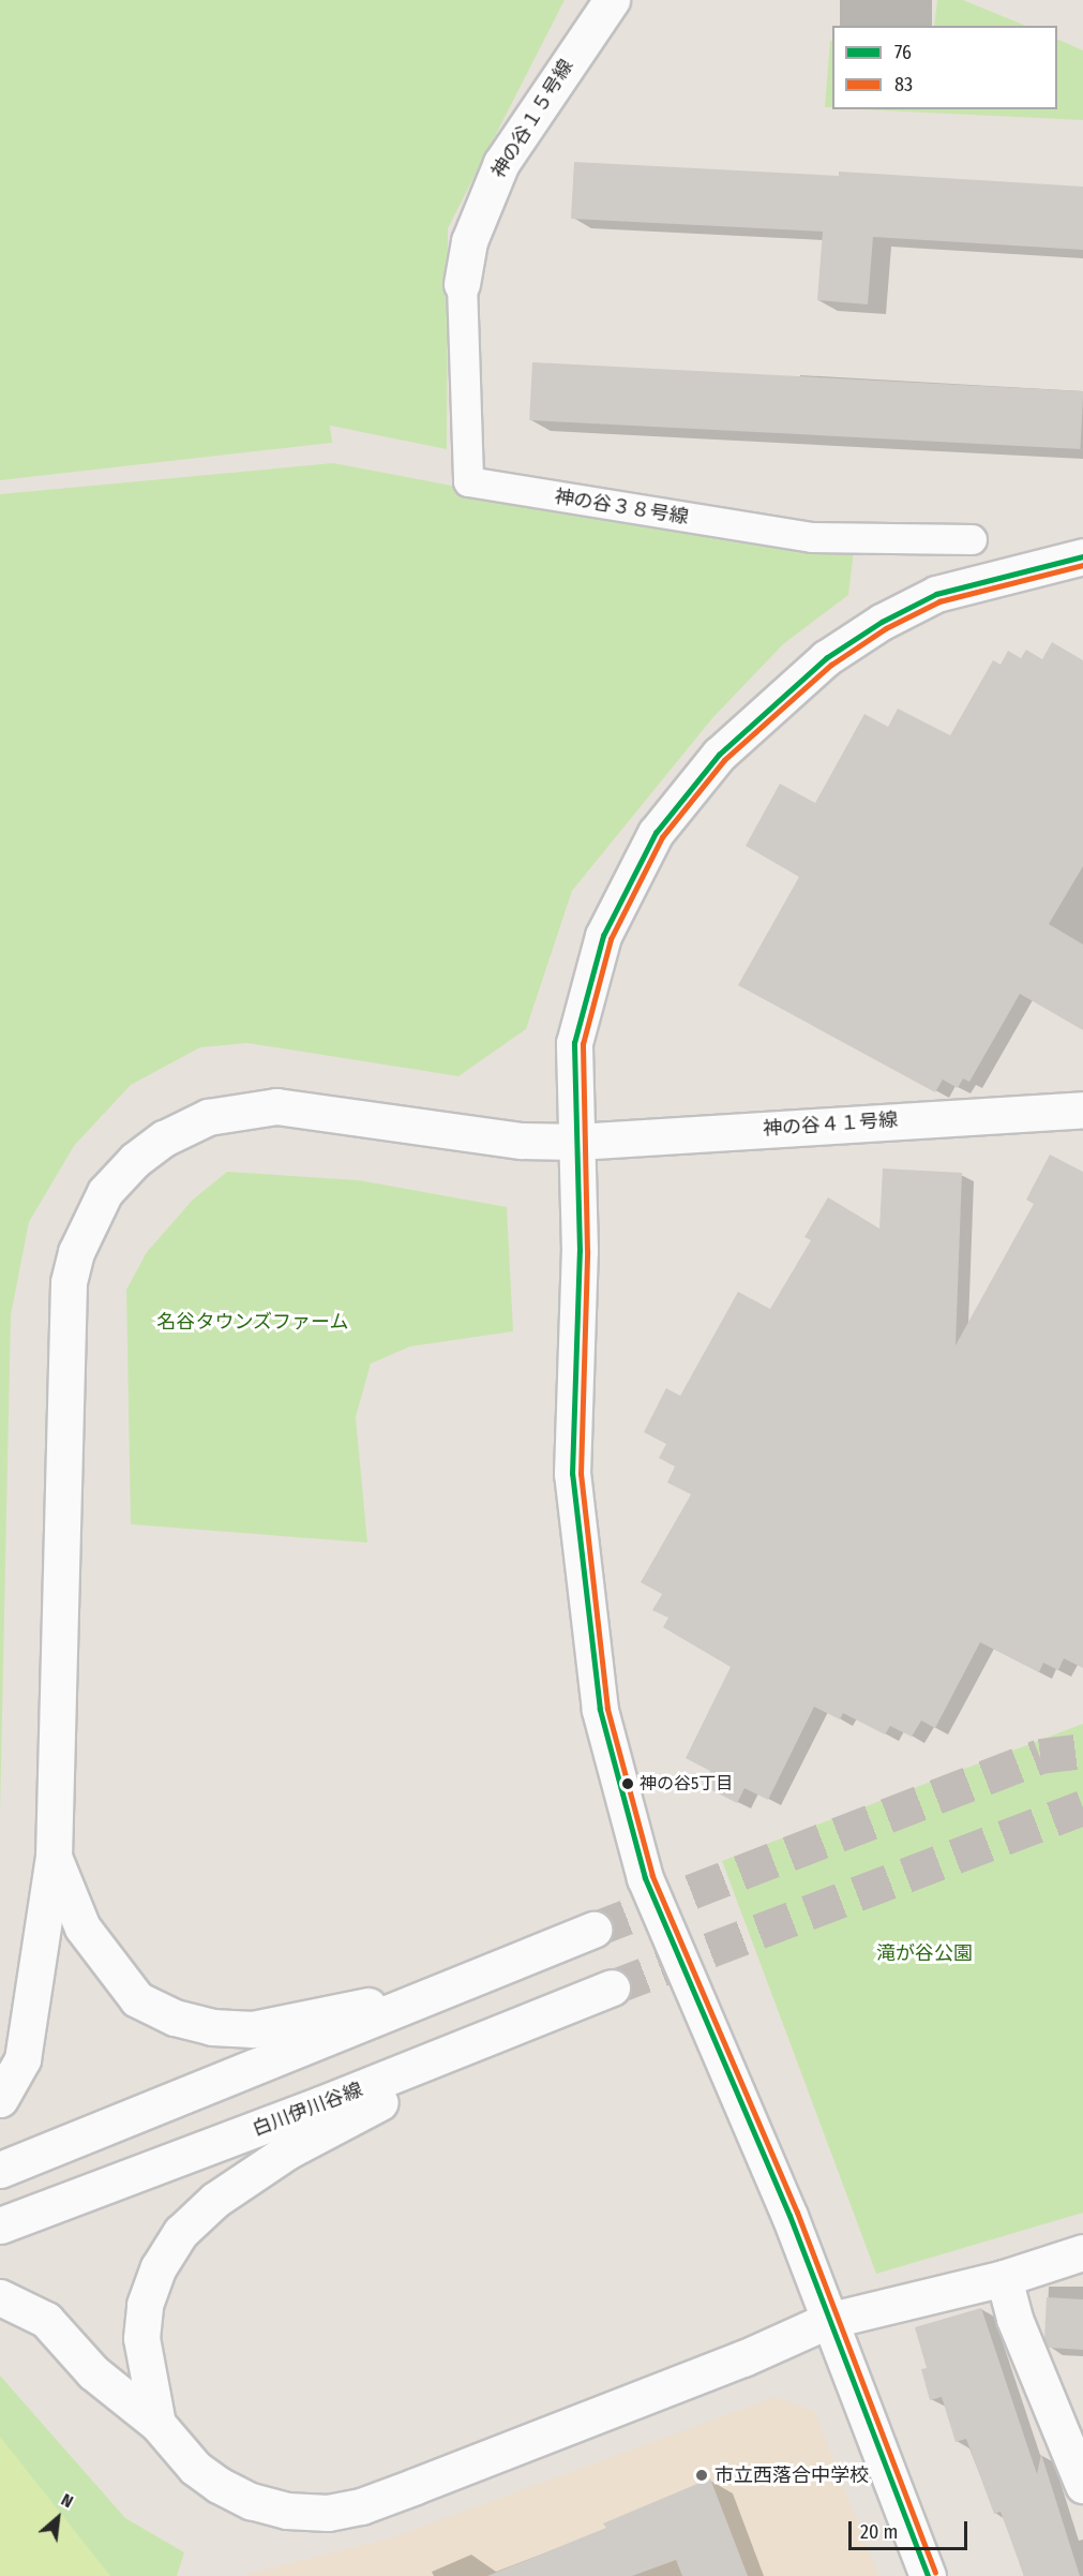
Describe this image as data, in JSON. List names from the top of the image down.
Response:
{
  "streets": {
    "street": [
      "神の谷１５号線",
      "神の谷３８号線",
      "神の谷４１号線",
      "白川伊川谷線"
    ]
  },
  "crossings": [
    ["神の谷１５号線", "神の谷３８号線"]
  ],
  "parks": ["名谷タウンズファーム", "滝が谷公園"],
  "places": ["神の谷5丁目", "市立西落合中学校"],
  "lines": ["transit line 76", "transit line 83"],
  "legend": ["76", "83"],
  "scale_bar": "20 m",
  "north": "top right"
}
